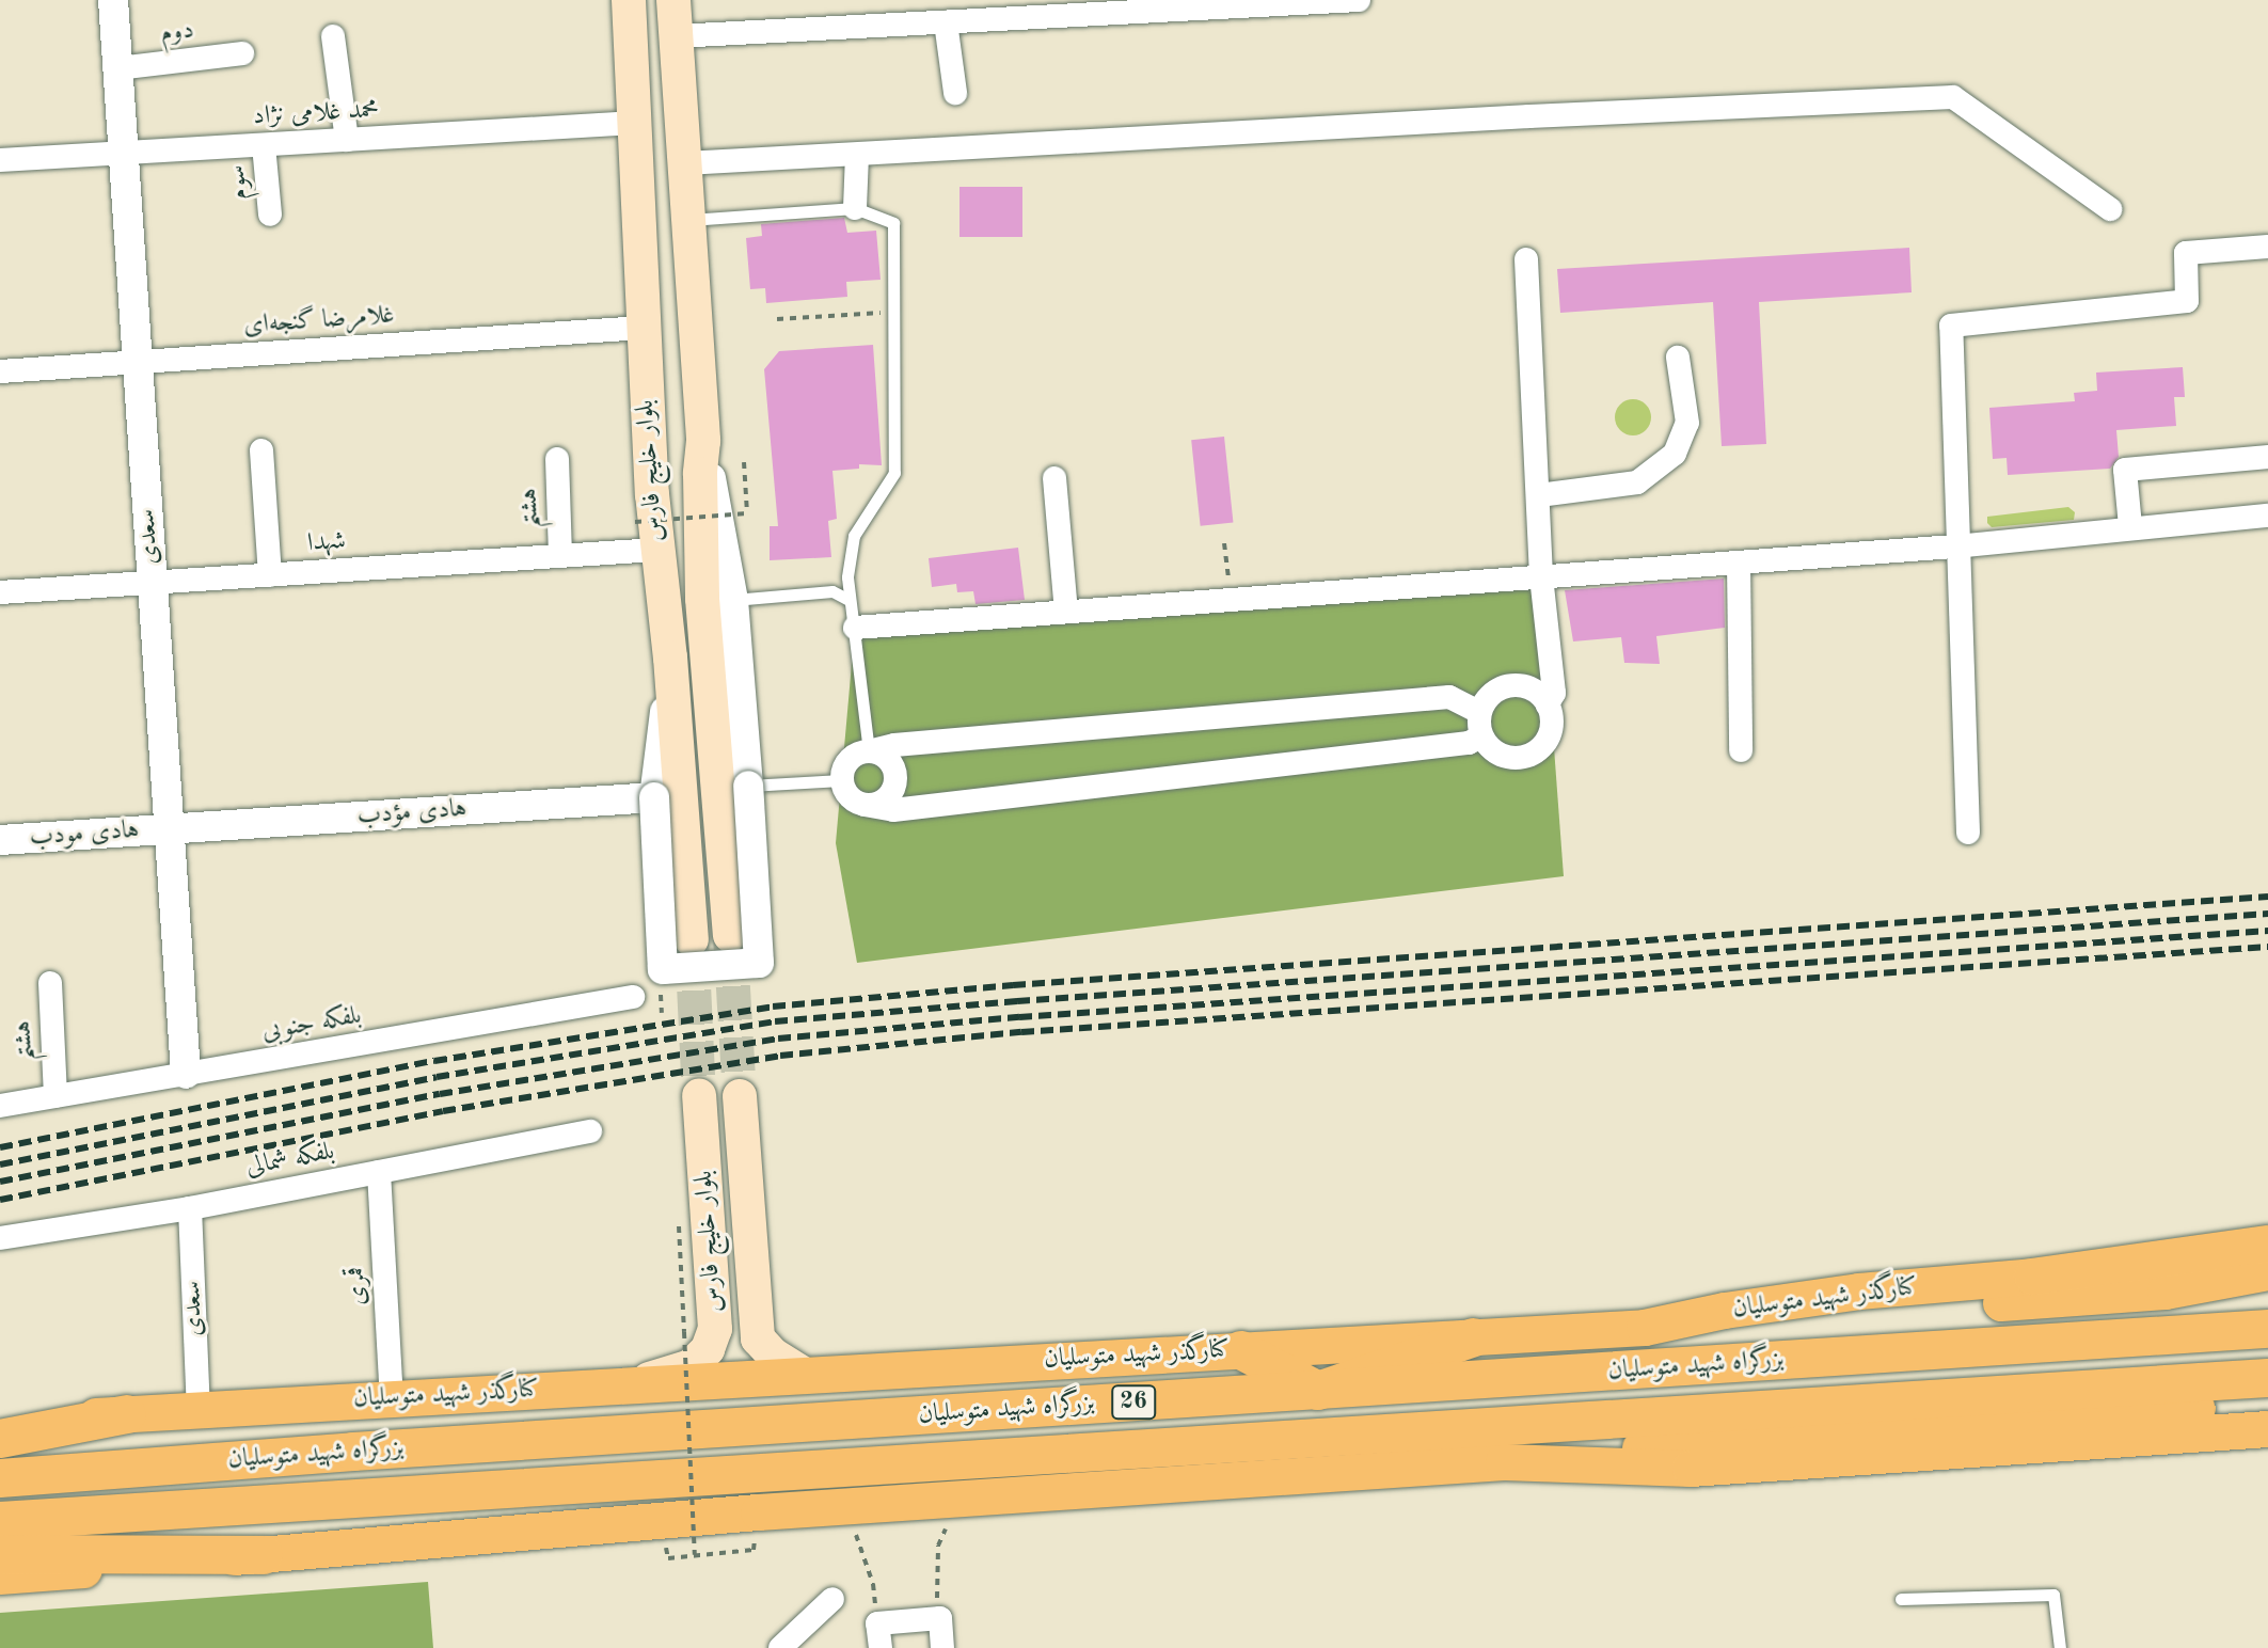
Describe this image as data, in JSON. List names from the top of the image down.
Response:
{
  "streets": {
    "highway": ["بزرگراه شهید متوسلیان", "26"],
    "main road": ["بلوار خلیج فارس", "کنارگذر شهید متوسلیان"],
    "street": [
      "دوم",
      "محمد غلامی نژاد",
      "سوم",
      "غلامرضا گنجه‌ای",
      "هشتم",
      "سعدی",
      "شهدا",
      "هادی مؤدب",
      "هادی مودب",
      "بلفکه جنوبی",
      "بلفکه شمالی",
      "قمری"
    ]
  },
  "crossings": [
    ["دوم", "سعدی"],
    ["محمد غلامی نژاد", "سوم"],
    ["محمد غلامی نژاد", "بلوار خلیج فارس"],
    ["محمد غلامی نژاد", "سعدی"],
    ["غلامرضا گنجه‌ای", "بلوار خلیج فارس"],
    ["غلامرضا گنجه‌ای", "سعدی"],
    ["بلوار خلیج فارس", "شهدا"],
    ["بلوار خلیج فارس", "کنارگذر شهید متوسلیان"],
    ["هشتم", "شهدا"],
    ["هشتم", "بلفکه جنوبی"],
    ["سعدی", "شهدا"],
    ["سعدی", "هادی مؤدب"],
    ["سعدی", "هادی مودب"],
    ["سعدی", "بلفکه جنوبی"],
    ["سعدی", "بلفکه شمالی"],
    ["سعدی", "کنارگذر شهید متوسلیان"],
    ["هادی مؤدب", "هادی مودب"],
    ["بلفکه شمالی", "قمری"],
    ["قمری", "کنارگذر شهید متوسلیان"]
  ]
}
